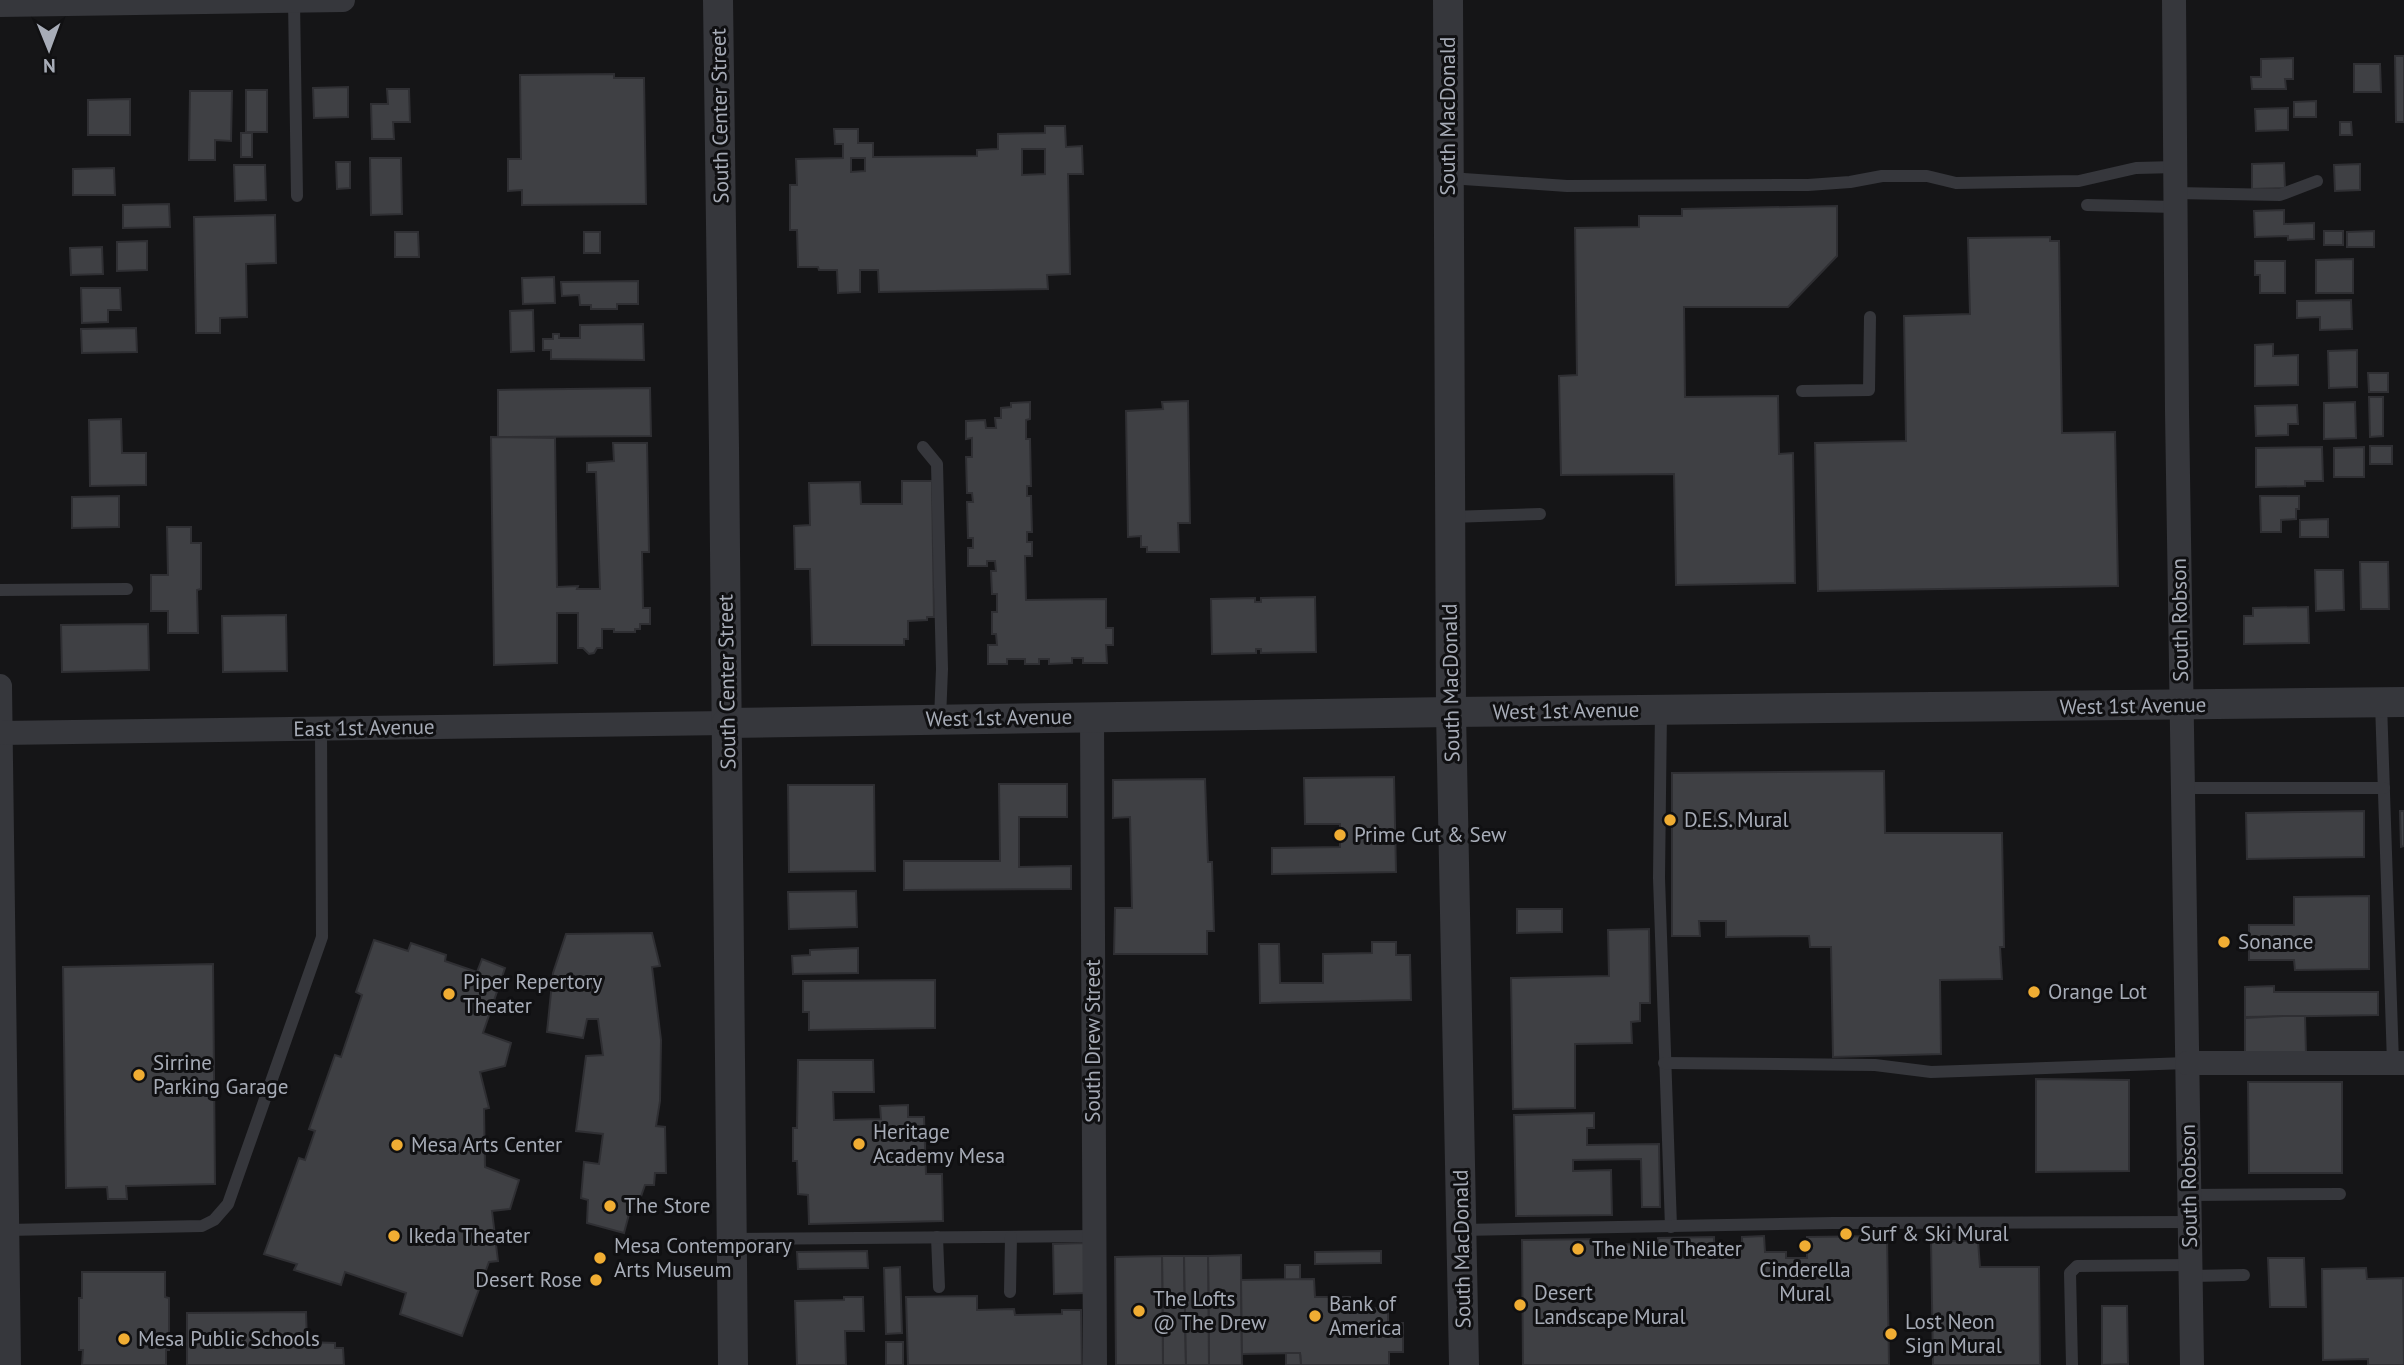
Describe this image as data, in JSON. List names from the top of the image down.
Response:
{
  "streets": {
    "street": [
      "South Center Street",
      "South MacDonald",
      "South Robson",
      "West 1st Avenue",
      "East 1st Avenue",
      "South Drew Street"
    ]
  },
  "crossings": [
    ["South Center Street", "West 1st Avenue"],
    ["South Center Street", "East 1st Avenue"],
    ["South MacDonald", "West 1st Avenue"],
    ["South Robson", "West 1st Avenue"],
    ["West 1st Avenue", "East 1st Avenue"],
    ["West 1st Avenue", "South Drew Street"]
  ],
  "places": [
    "D.E.S. Mural",
    "Prime Cut & Sew",
    "Sonance",
    "Orange Lot",
    "Piper Repertory Theater",
    "Sirrine Parking Garage",
    "Heritage Academy Mesa",
    "Mesa Arts Center",
    "The Store",
    "Surf & Ski Mural",
    "Ikeda Theater",
    "Cinderella Mural",
    "The Nile Theater",
    "Mesa Contemporary Arts Museum",
    "Desert Rose",
    "Desert Landscape Mural",
    "The Lofts @ The Drew",
    "Bank of America",
    "Lost Neon Sign Mural",
    "Mesa Public Schools"
  ],
  "north": "bottom"
}
